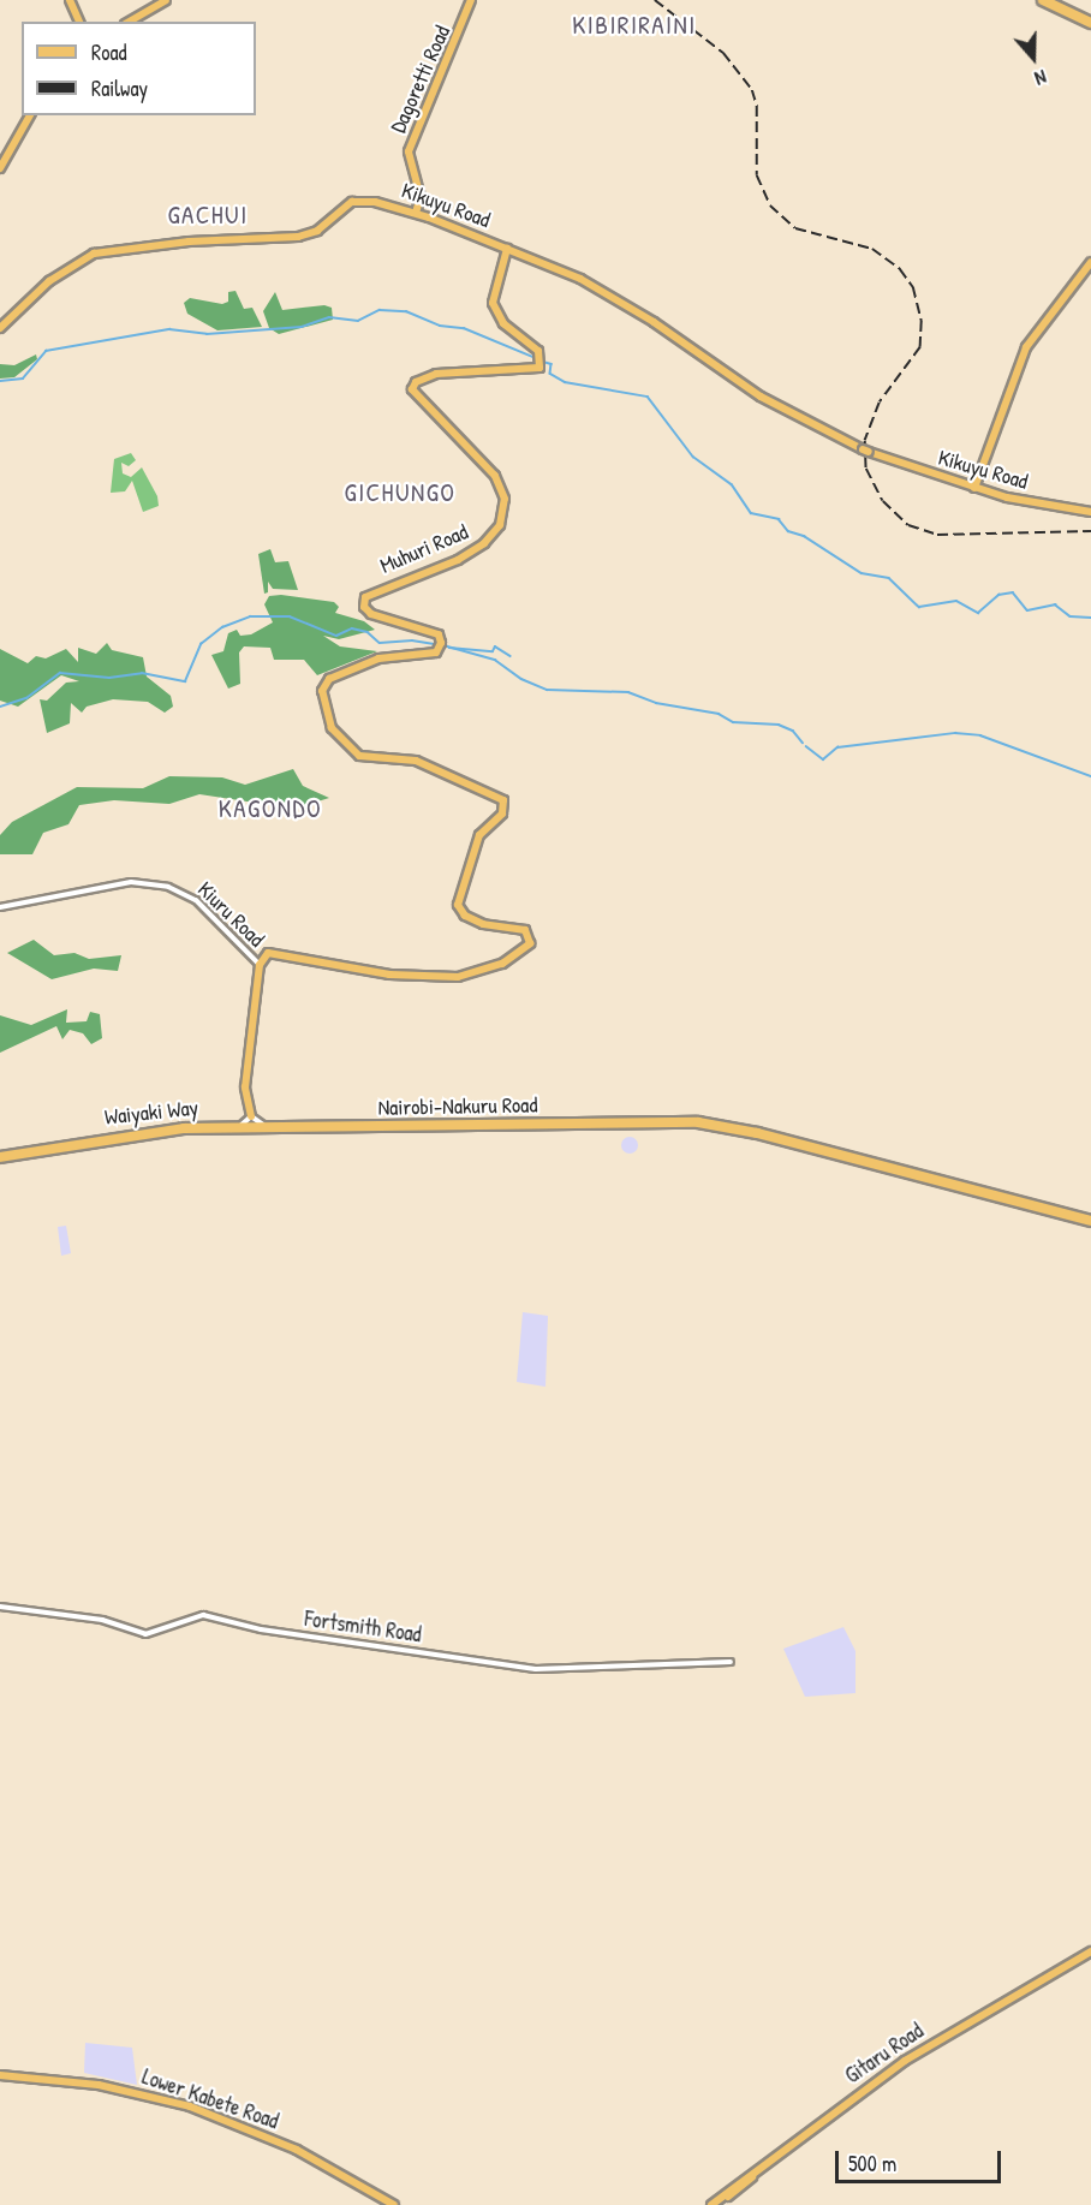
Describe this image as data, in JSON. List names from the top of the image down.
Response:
{
  "streets": {
    "highway": ["Nairobi-Nakuru Road", "Waiyaki Way"],
    "main road": [
      "Dagoretti Road",
      "Kikuyu Road",
      "Muhuri Road",
      "Gitaru Road",
      "Lower Kabete Road"
    ],
    "street": ["Kiuru Road", "Fortsmith Road"]
  },
  "crossings": [
    ["Dagoretti Road", "Kikuyu Road"],
    ["Kikuyu Road", "Muhuri Road"],
    ["Muhuri Road", "Kiuru Road"],
    ["Nairobi-Nakuru Road", "Waiyaki Way"]
  ],
  "districts": [
    "KIBIRIRAINI",
    "GACHUI",
    "GICHUNGO",
    "KAGONDO"
  ],
  "legend": ["Road", "Railway"],
  "scale_bar": "500 m",
  "north": "bottom"
}
